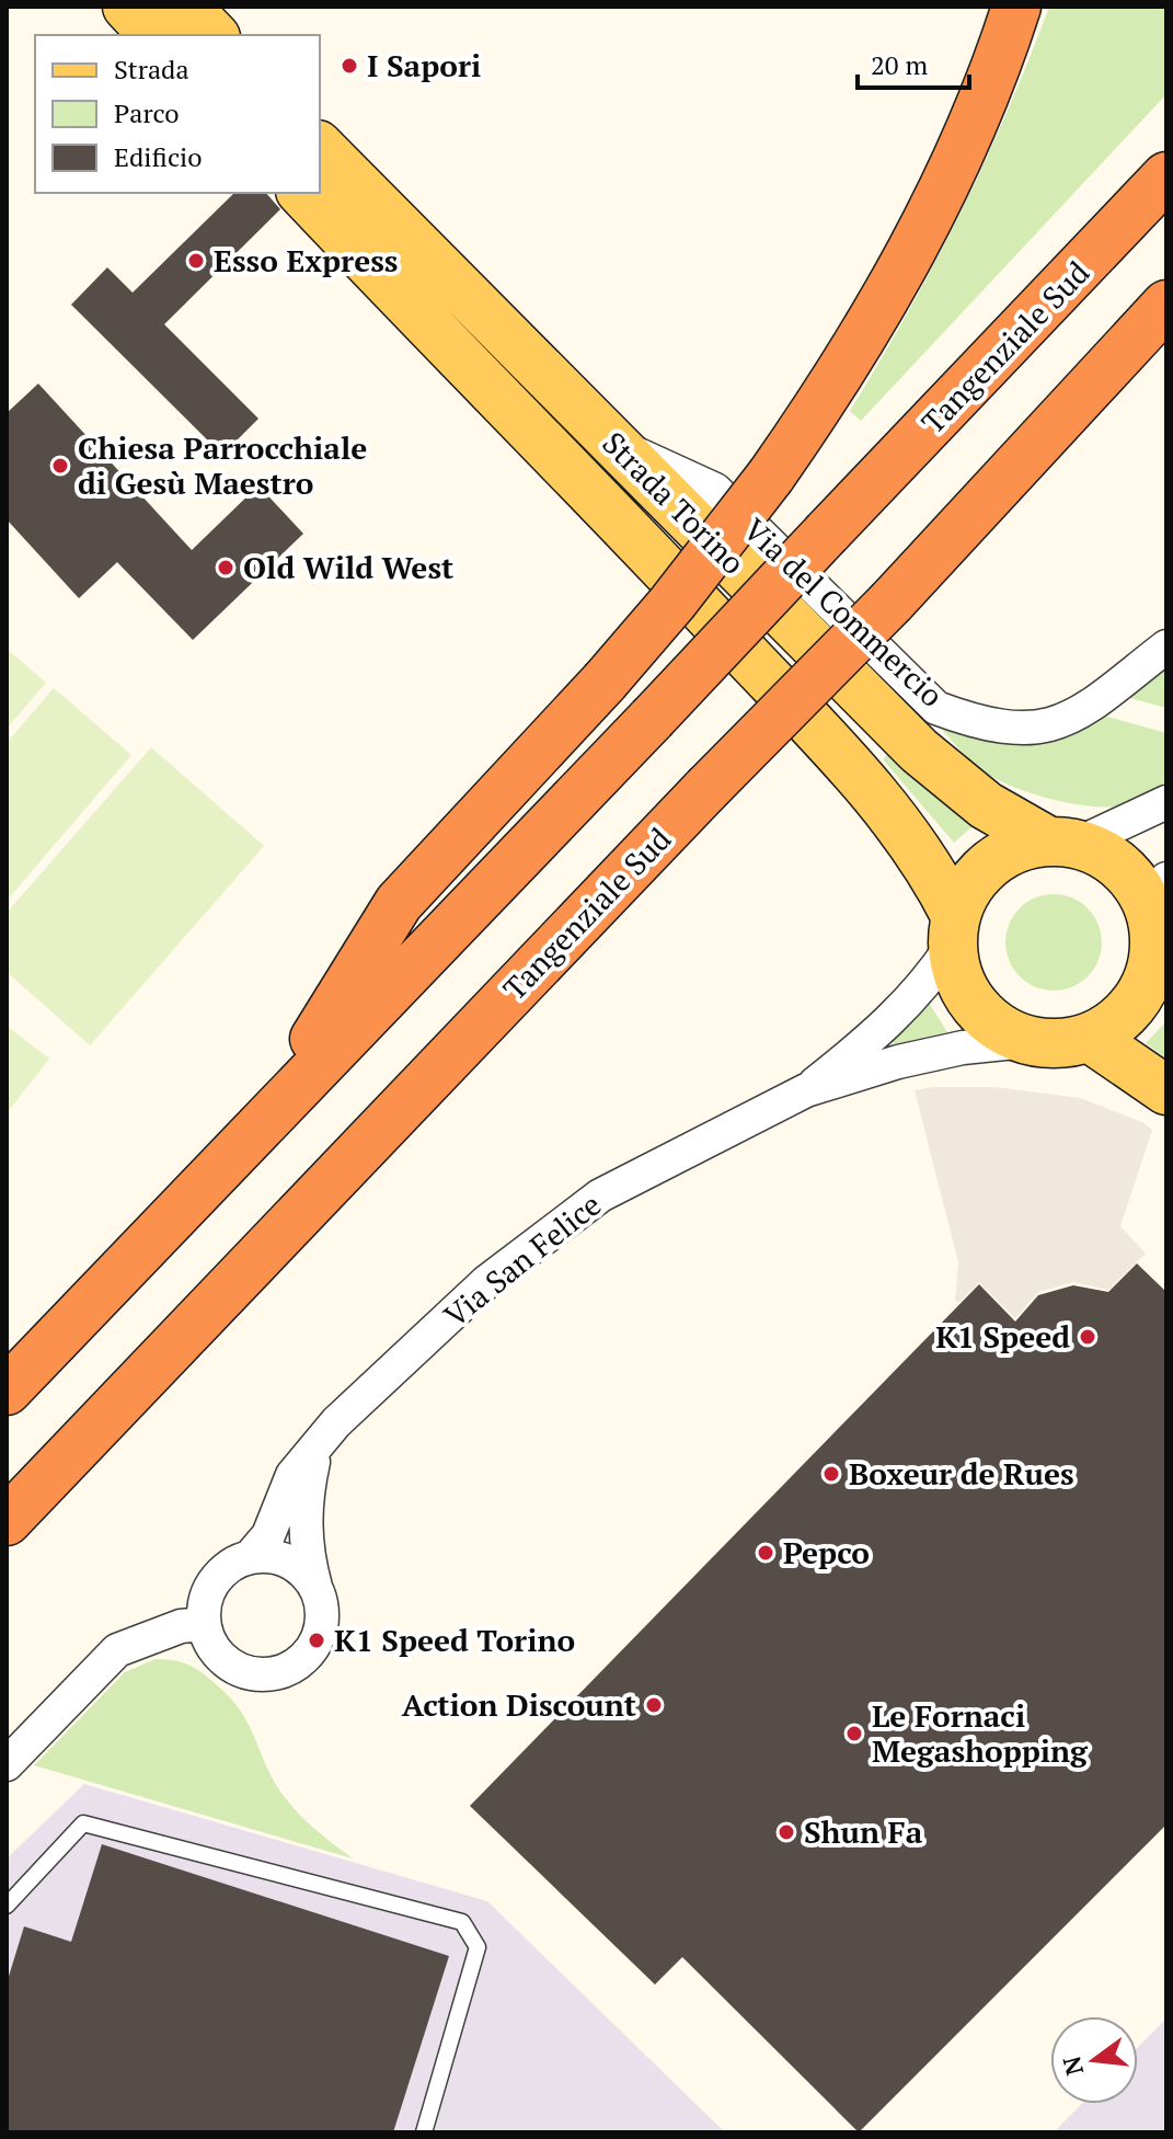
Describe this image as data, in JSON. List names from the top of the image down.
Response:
{
  "streets": {
    "highway": ["Tangenziale Sud"],
    "main road": ["Strada Torino"],
    "street": ["Via del Commercio", "Via San Felice"]
  },
  "crossings": [
    ["Strada Torino", "Via del Commercio"],
    ["Strada Torino", "Via San Felice"]
  ],
  "places": [
    "I Sapori",
    "Esso Express",
    "Chiesa Parrocchiale di Gesù Maestro",
    "Old Wild West",
    "K1 Speed",
    "Boxeur de Rues",
    "Pepco",
    "K1 Speed Torino",
    "Action Discount",
    "Le Fornaci Megashopping",
    "Shun Fa"
  ],
  "legend": ["Strada", "Parco", "Edificio"],
  "scale_bar": "20 m",
  "north": "left"
}
